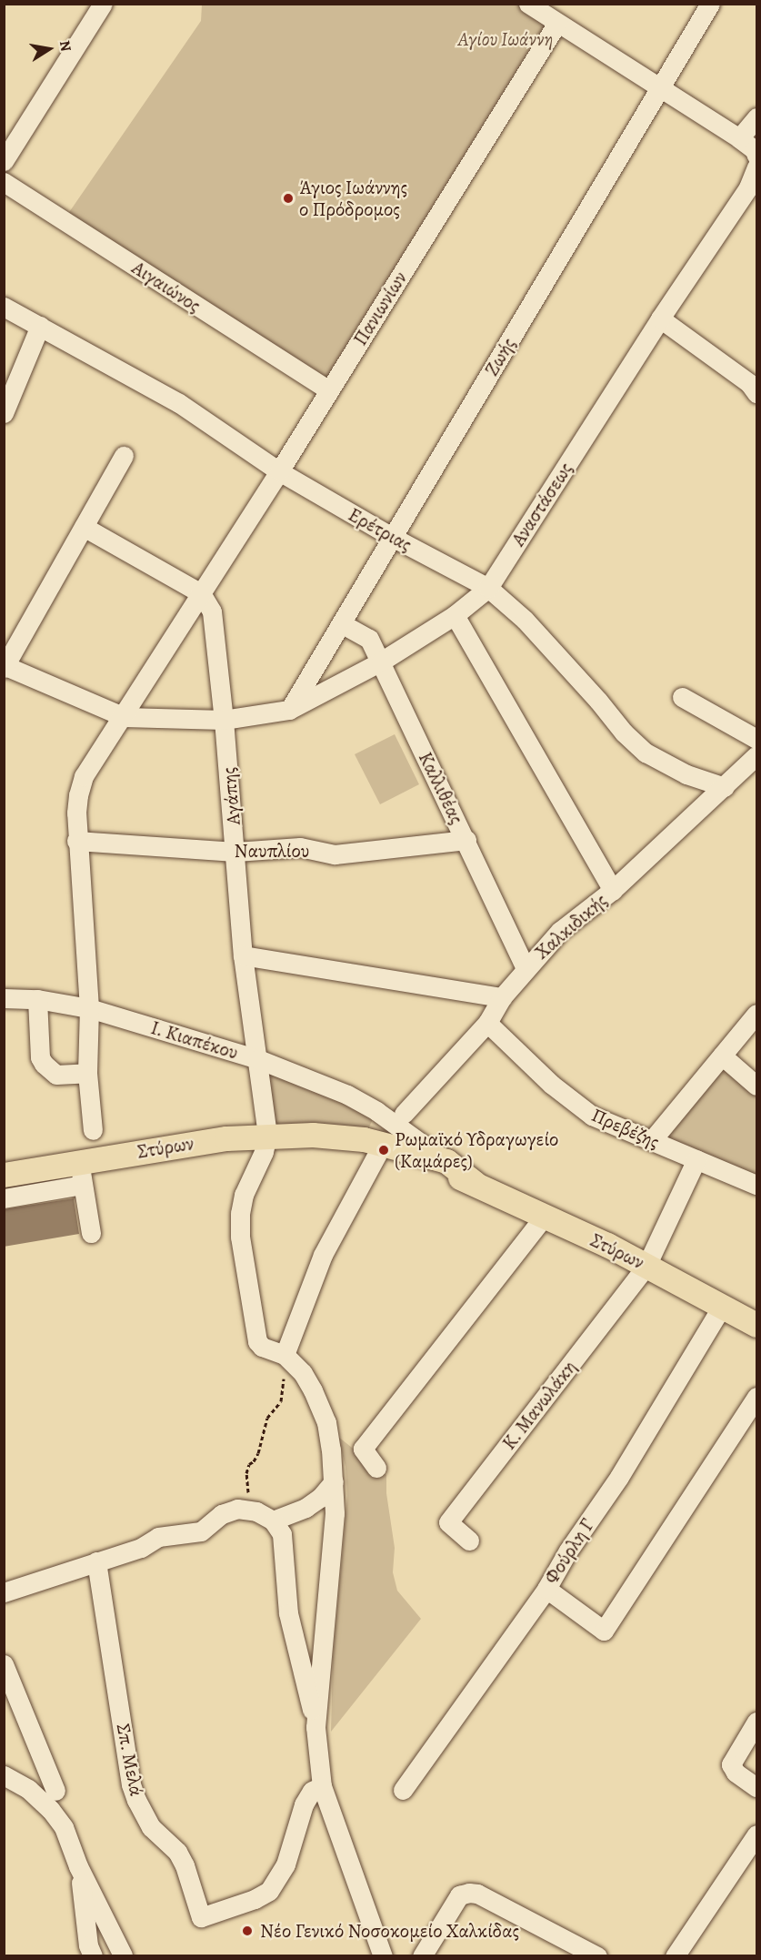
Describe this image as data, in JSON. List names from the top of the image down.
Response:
{
  "streets": {
    "main road": ["Στύρων"],
    "street": [
      "Αιγαιώνος",
      "Πανιωνίων",
      "Ζωής",
      "Αναστάσεως",
      "Ερέτριας",
      "Καλλιθέας",
      "Αγάπης",
      "Ναυπλίου",
      "Χαλκιδικής",
      "Ι. Κιαπέκου",
      "Πρεβέζης",
      "Κ. Μανωλάκη",
      "Φούρλη Γ",
      "Σπ. Μελά"
    ]
  },
  "crossings": [
    ["Αιγαιώνος", "Πανιωνίων"],
    ["Πανιωνίων", "Αναστάσεως"],
    ["Πανιωνίων", "Ερέτριας"],
    ["Πανιωνίων", "Αγάπης"],
    ["Πανιωνίων", "Ναυπλίου"],
    ["Πανιωνίων", "Ι. Κιαπέκου"],
    ["Ζωής", "Αναστάσεως"],
    ["Ζωής", "Ερέτριας"],
    ["Ζωής", "Καλλιθέας"],
    ["Αναστάσεως", "Ερέτριας"],
    ["Αναστάσεως", "Καλλιθέας"],
    ["Αναστάσεως", "Αγάπης"],
    ["Ερέτριας", "Χαλκιδικής"],
    ["Καλλιθέας", "Ναυπλίου"],
    ["Καλλιθέας", "Χαλκιδικής"],
    ["Αγάπης", "Ναυπλίου"],
    ["Αγάπης", "Ι. Κιαπέκου"],
    ["Αγάπης", "Στύρων"],
    ["Χαλκιδικής", "Ι. Κιαπέκου"],
    ["Χαλκιδικής", "Πρεβέζης"],
    ["Ι. Κιαπέκου", "Στύρων"],
    ["Στύρων", "Κ. Μανωλάκη"],
    ["Στύρων", "Φούρλη Γ"]
  ],
  "parks": ["Αγίου Ιωάννη"],
  "places": ["Άγιος Ιωάννης ο Πρόδρομος", "Ρωμαϊκό Υδραγωγείο (Καμάρες)", "Νέο Γενικό Νοσοκομείο Χαλκίδας"],
  "north": "right"
}
